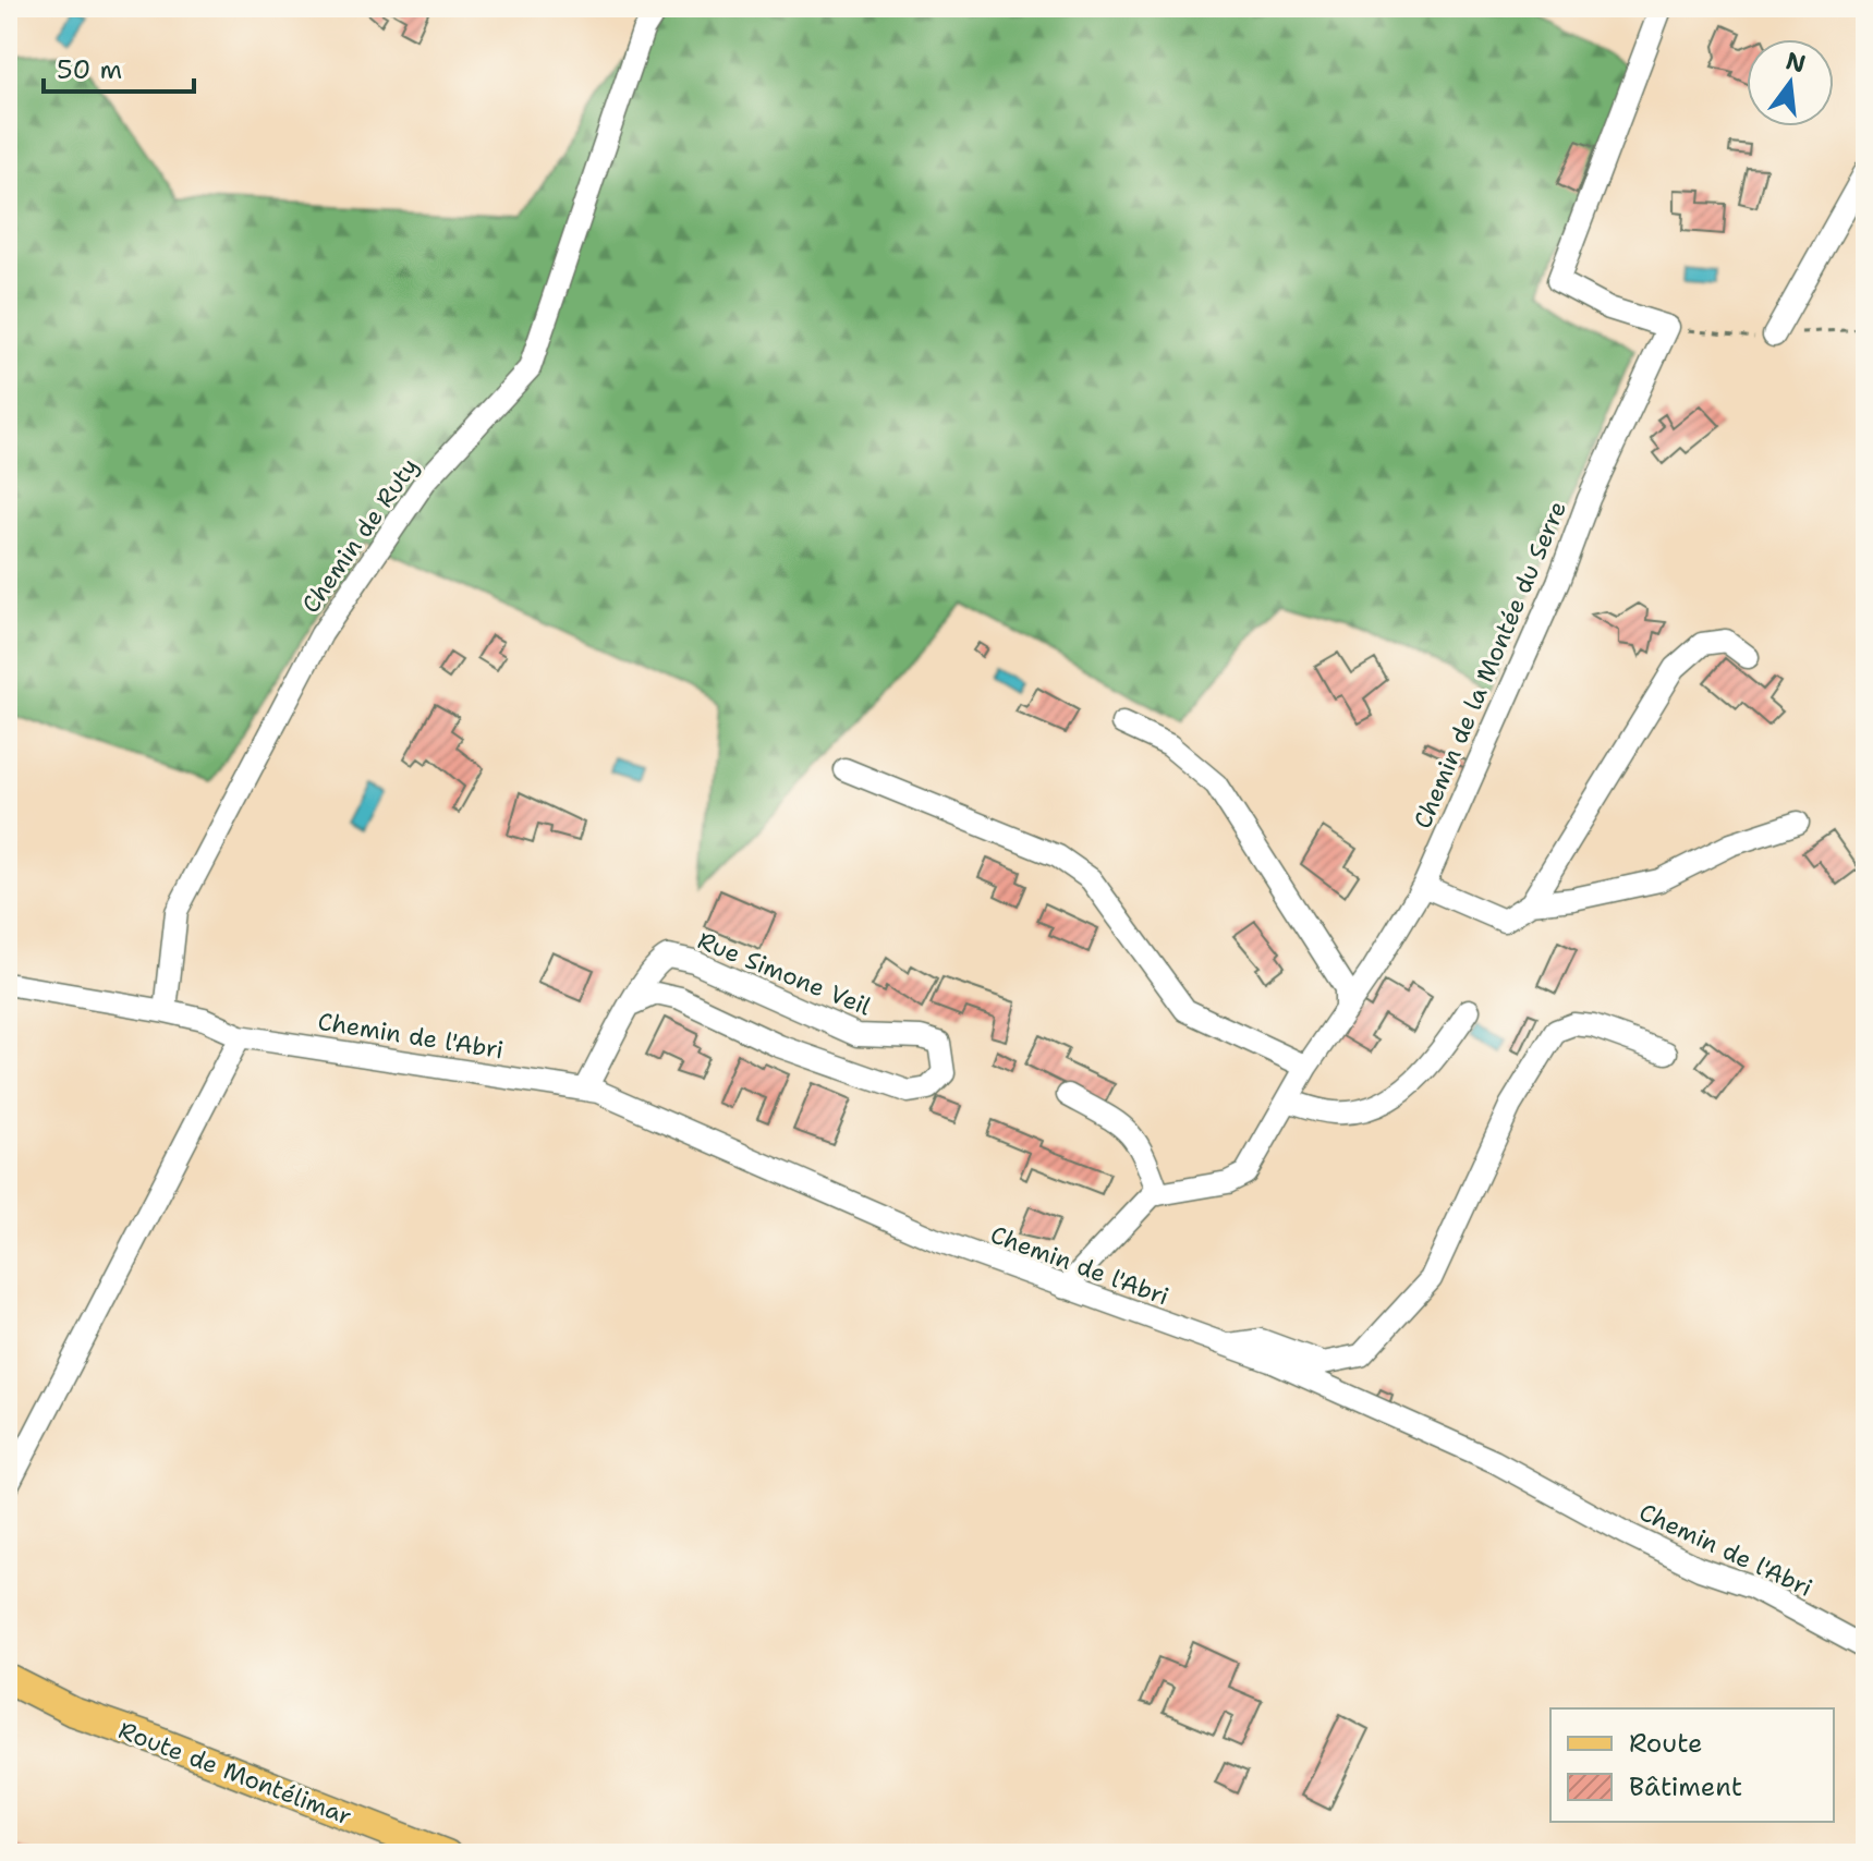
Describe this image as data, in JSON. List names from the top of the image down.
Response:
{
  "streets": {
    "main road": ["Route de Montélimar"],
    "street": [
      "Chemin de Ruty",
      "Chemin de la Montée du Serre",
      "Rue Simone Veil",
      "Chemin de l'Abri"
    ]
  },
  "crossings": [
    ["Chemin de Ruty", "Chemin de l'Abri"],
    ["Chemin de la Montée du Serre", "Chemin de l'Abri"],
    ["Rue Simone Veil", "Chemin de l'Abri"]
  ],
  "legend": ["Route", "Bâtiment"],
  "scale_bar": "50 m",
  "north": "top"
}
